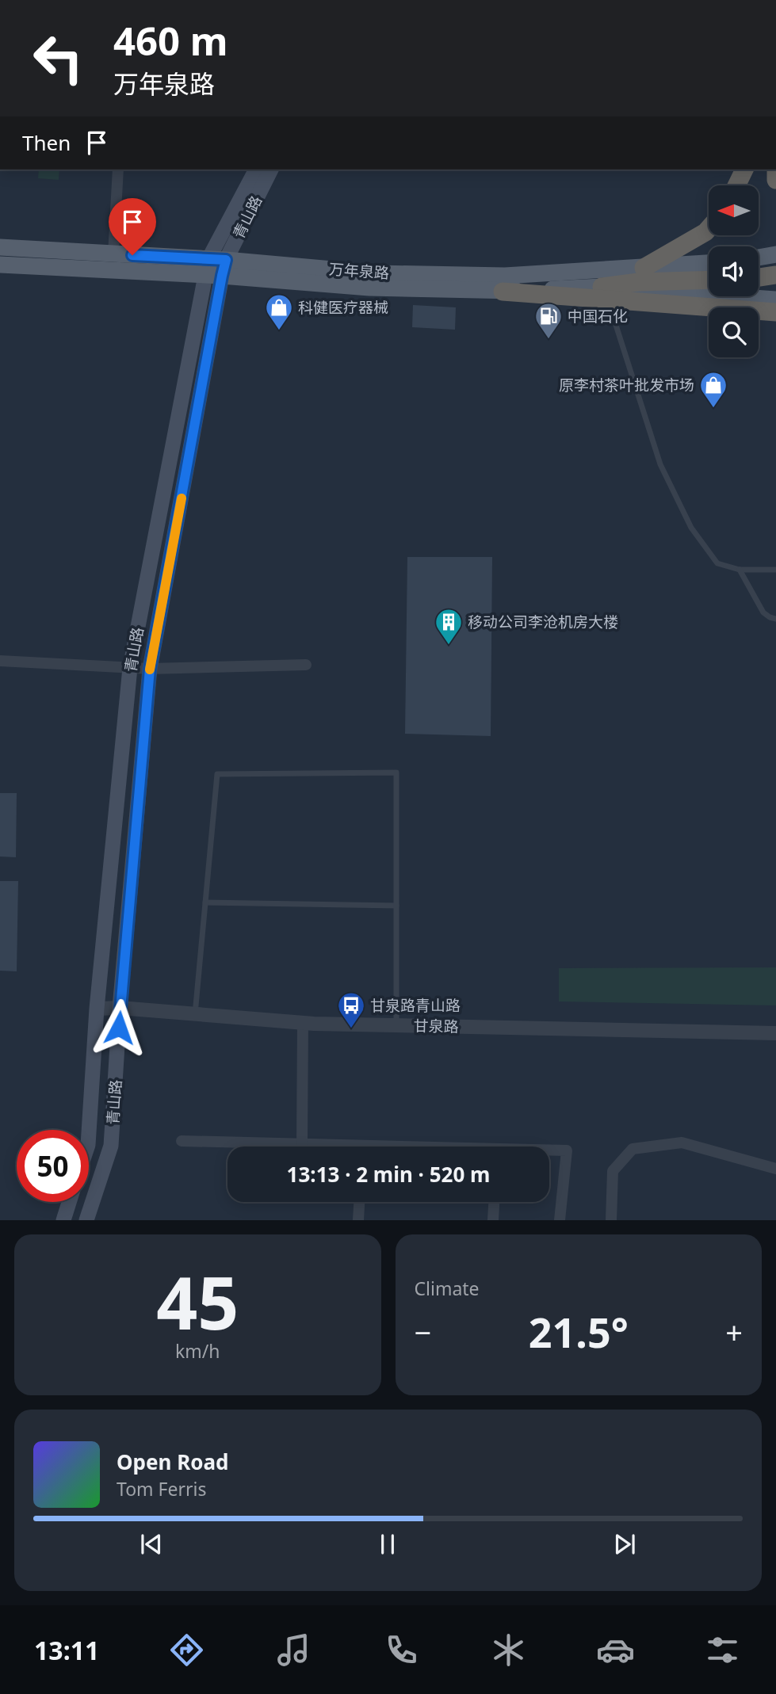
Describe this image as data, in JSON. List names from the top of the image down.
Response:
{
  "streets": {
    "main road": ["青山路", "万年泉路"],
    "street": ["甘泉路"]
  },
  "crossings": [
    ["青山路", "万年泉路"],
    ["青山路", "甘泉路"]
  ],
  "places": {
    "shop": ["科健医疗器械", "原李村茶叶批发市场"],
    "fuel station": ["中国石化"],
    "building": ["移动公司李沧机房大楼"],
    "bus stop": ["甘泉路青山路"]
  },
  "north": "left",
  "page": {
    "turn": ["460 m", "万年泉路"],
    "then": "Then",
    "limit": "50",
    "trip": "13:13 · 2 min · 520 m",
    "tile": [
      ["45", "km/h"],
      "Climate"
    ],
    "heat": ["−", "21.5°", "+"],
    "song": ["Open Road", "Tom Ferris"],
    "tabs": "13:11"
  }
}
